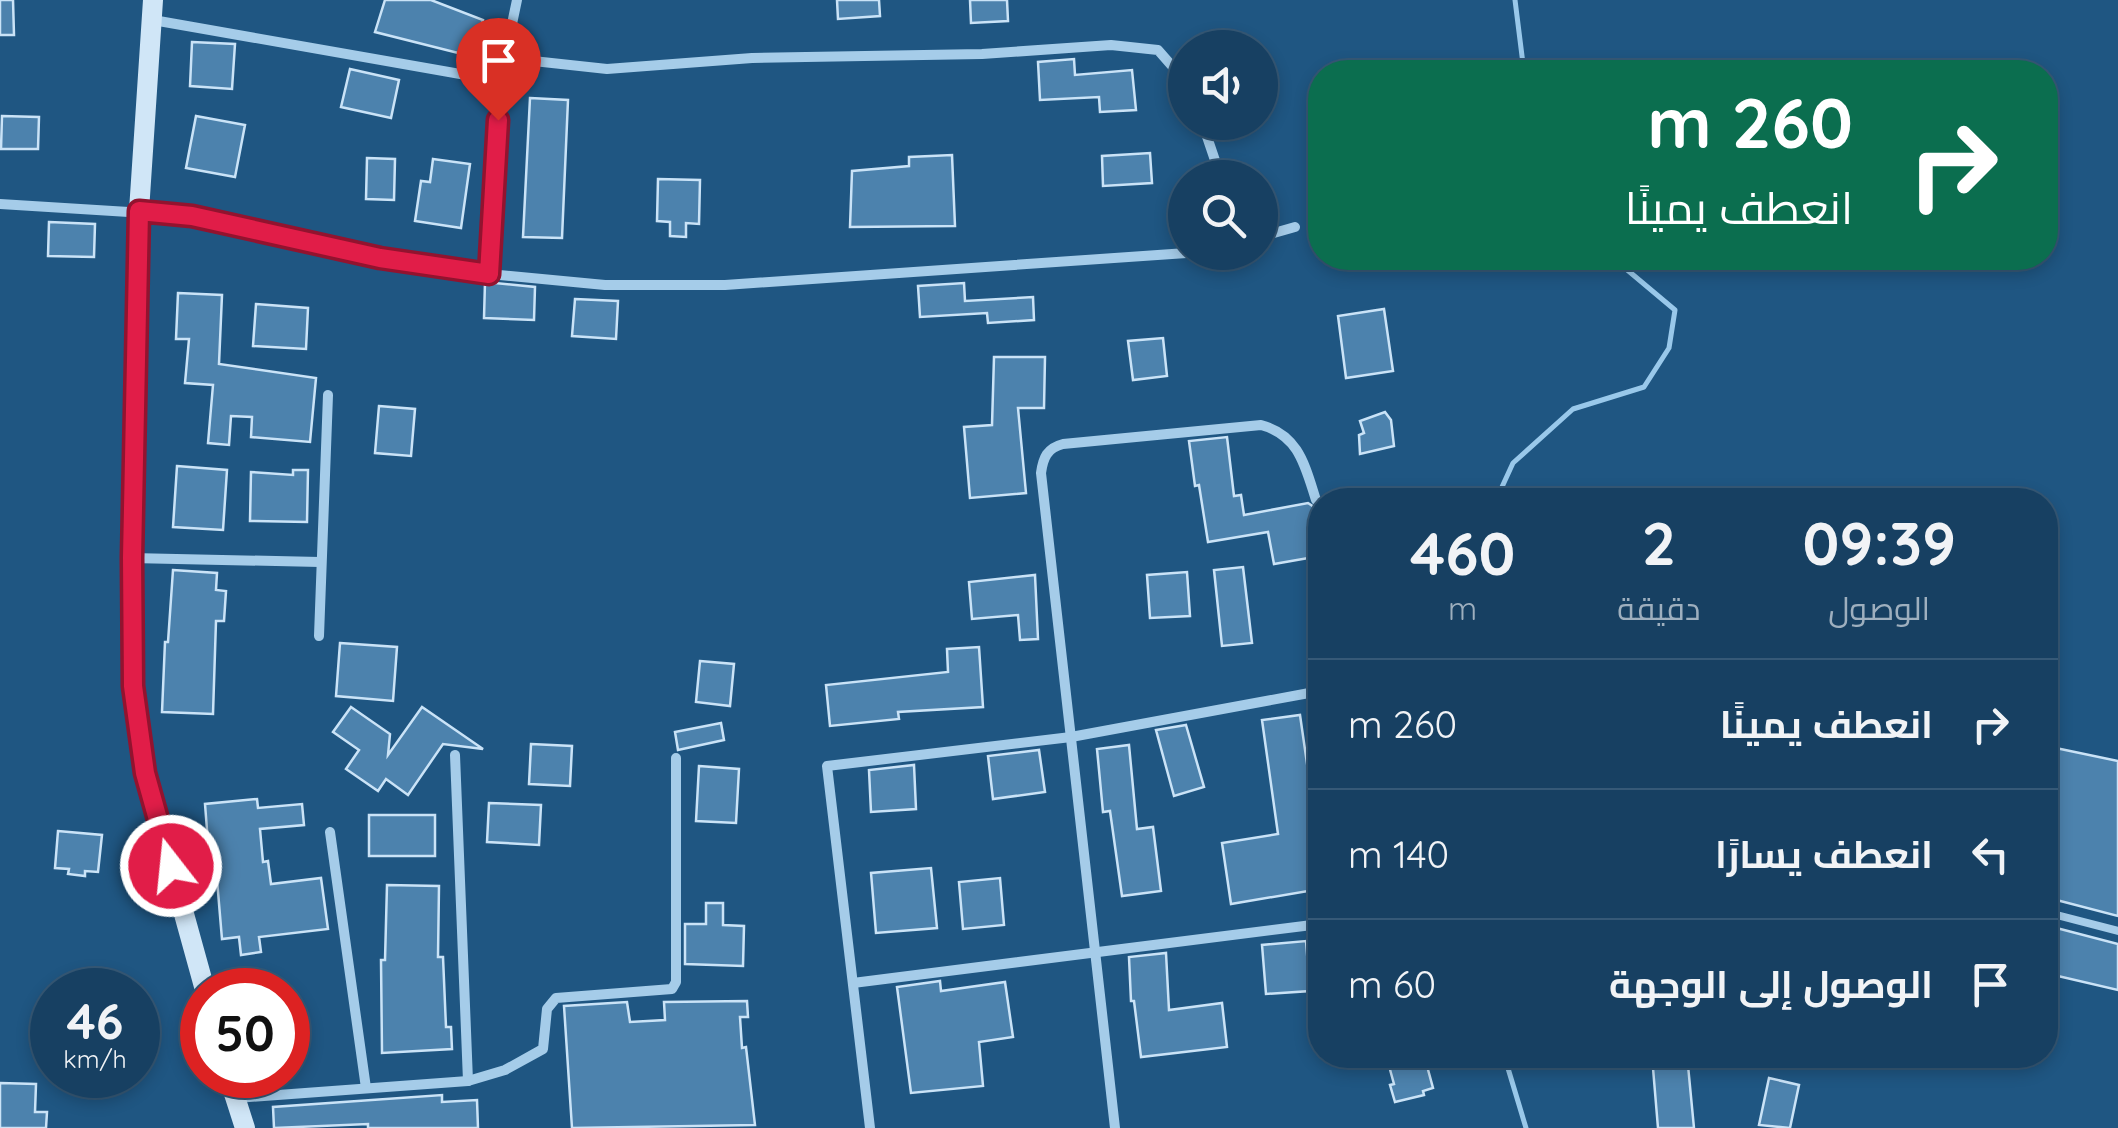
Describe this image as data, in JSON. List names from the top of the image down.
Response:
{
  "page": {
    "turn": ["260 m", "انعطف يمينًا"],
    "eta": [
      "09:39",
      "الوصول",
      "2",
      "دقيقة",
      "460",
      "m"
    ],
    "list": [
      {
        "name": "انعطف يمينًا",
        "value": "260 m"
      },
      {
        "name": "انعطف يسارًا",
        "value": "140 m"
      },
      {
        "name": "الوصول إلى الوجهة",
        "value": "60 m"
      }
    ],
    "speed": "46 km/h",
    "limit": "50"
  }
}
